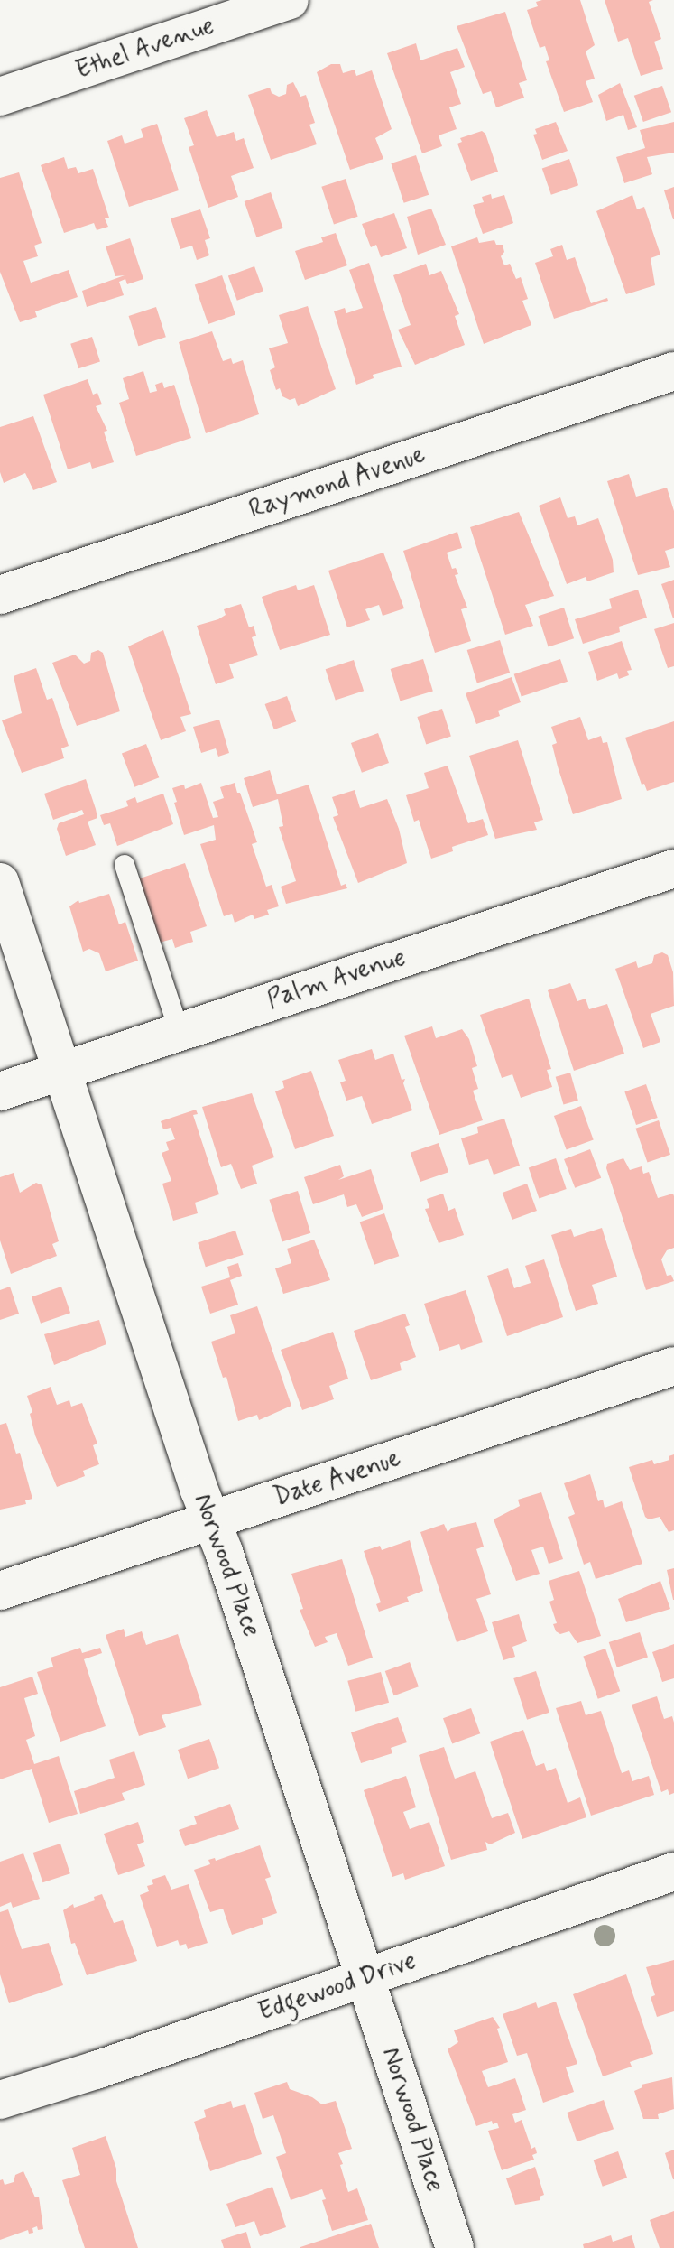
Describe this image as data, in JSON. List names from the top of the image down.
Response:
{
  "streets": {
    "street": [
      "Ethel Avenue",
      "Raymond Avenue",
      "Palm Avenue",
      "Date Avenue",
      "Norwood Place",
      "Edgewood Drive"
    ]
  },
  "crossings": [
    ["Palm Avenue", "Norwood Place"],
    ["Date Avenue", "Norwood Place"],
    ["Norwood Place", "Edgewood Drive"]
  ]
}
